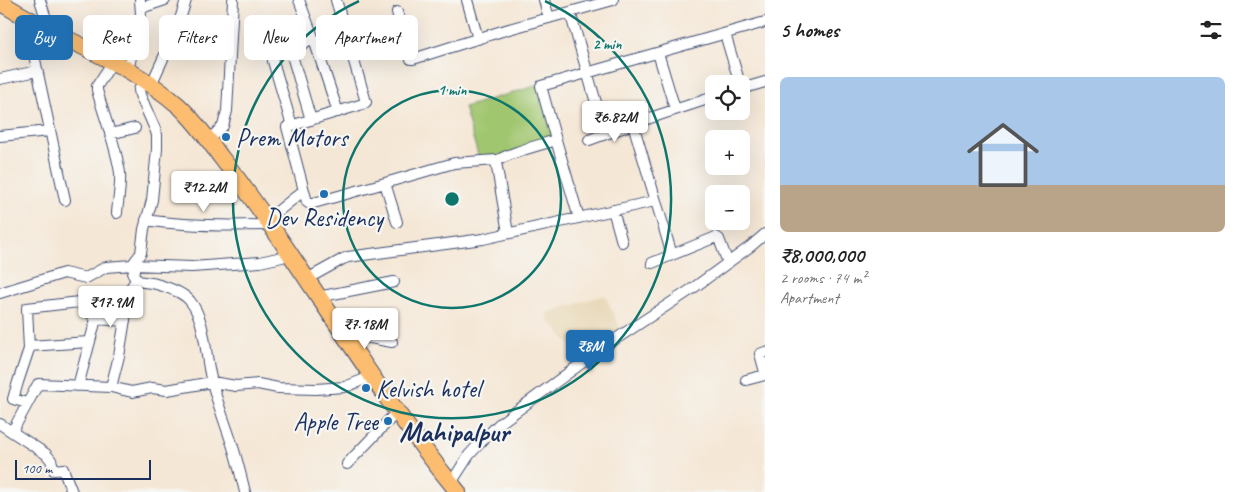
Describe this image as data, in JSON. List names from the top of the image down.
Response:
{
  "districts": ["Mahipalpur"],
  "places": [
    "Prem Motors",
    "Dev Residency",
    "Kelvish hotel",
    "Apple Tree"
  ],
  "scale_bar": "100 m",
  "page": {
    "heading": "5 homes",
    "chip": [
      "Buy",
      "Rent",
      "Filters",
      "New",
      "Apartment"
    ],
    "list": [
      {
        "name": "₹8,000,000",
        "note": "2 rooms · 74 m² · Apartment"
      }
    ],
    "map_buttons": ["+", "−"],
    "price": [
      "₹6.82M",
      "₹12.2M",
      "₹17.9M",
      "₹7.18M",
      "₹8M"
    ],
    "scale": "100 m"
  },
  "rings": ["2 min", "1 min"]
}
